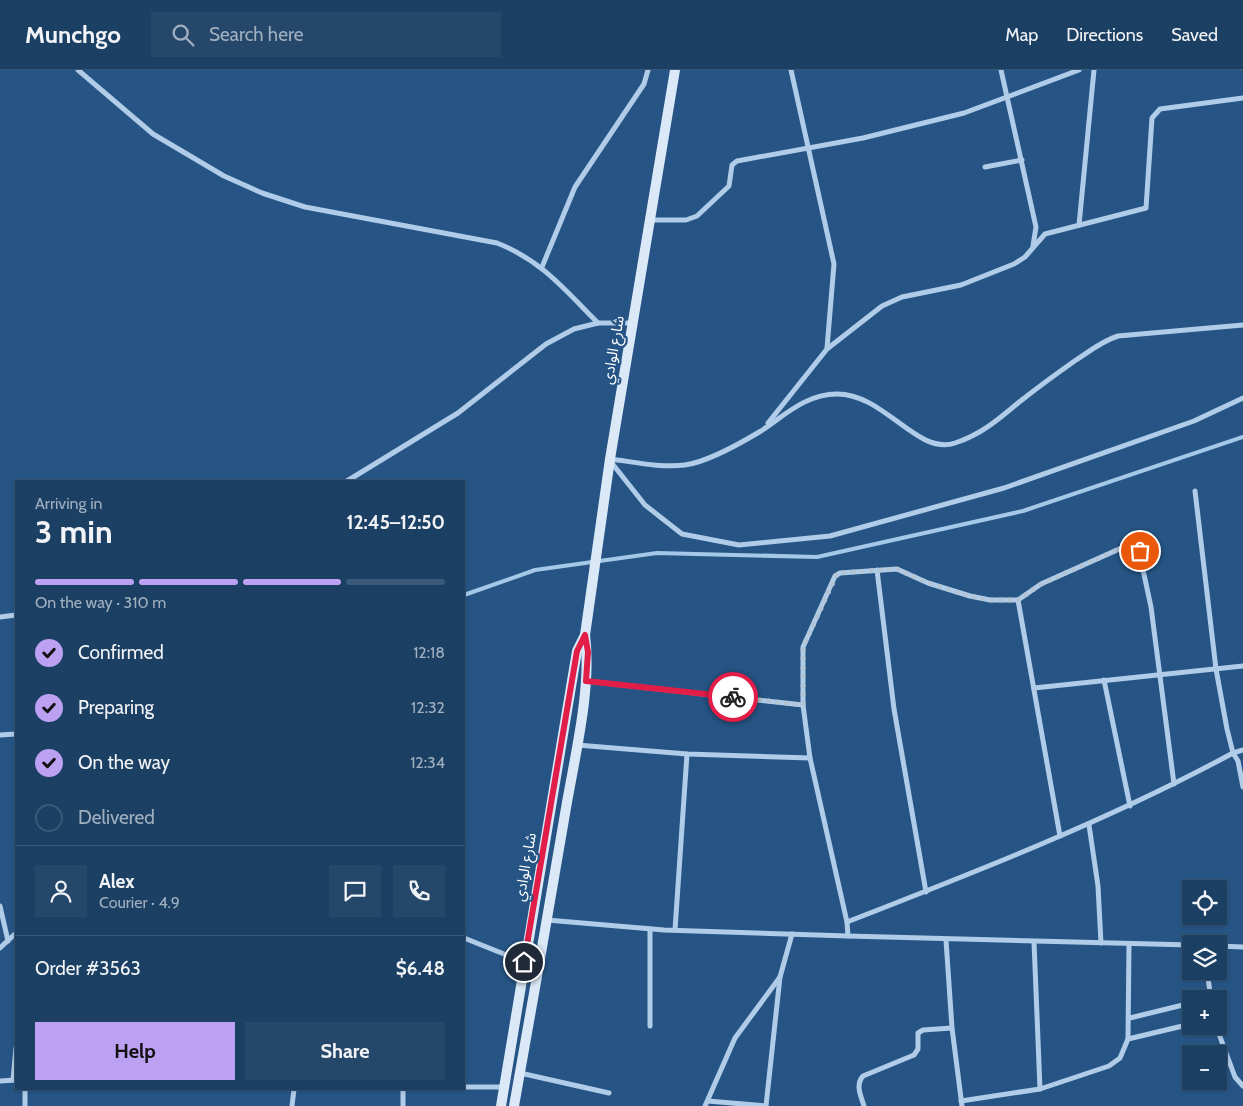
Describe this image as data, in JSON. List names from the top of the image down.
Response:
{
  "streets": {
    "main road": ["شارع الوادي"]
  },
  "page": {
    "header": "Munchgo",
    "search": "Search here",
    "nav": ["Map", "Directions", "Saved"],
    "heading": ["3 min", "Arriving in", "12:45–12:50"],
    "panel": [
      "Alex",
      "Courier · 4.9",
      "Order #3563",
      "$6.48"
    ],
    "bar": "On the way · 310 m",
    "list": [
      ["Confirmed", "12:18"],
      ["Preparing", "12:32"],
      ["On the way", "12:34"],
      "Delivered"
    ],
    "map_buttons": ["+", "−"],
    "buttons": ["Help", "Share"]
  }
}
